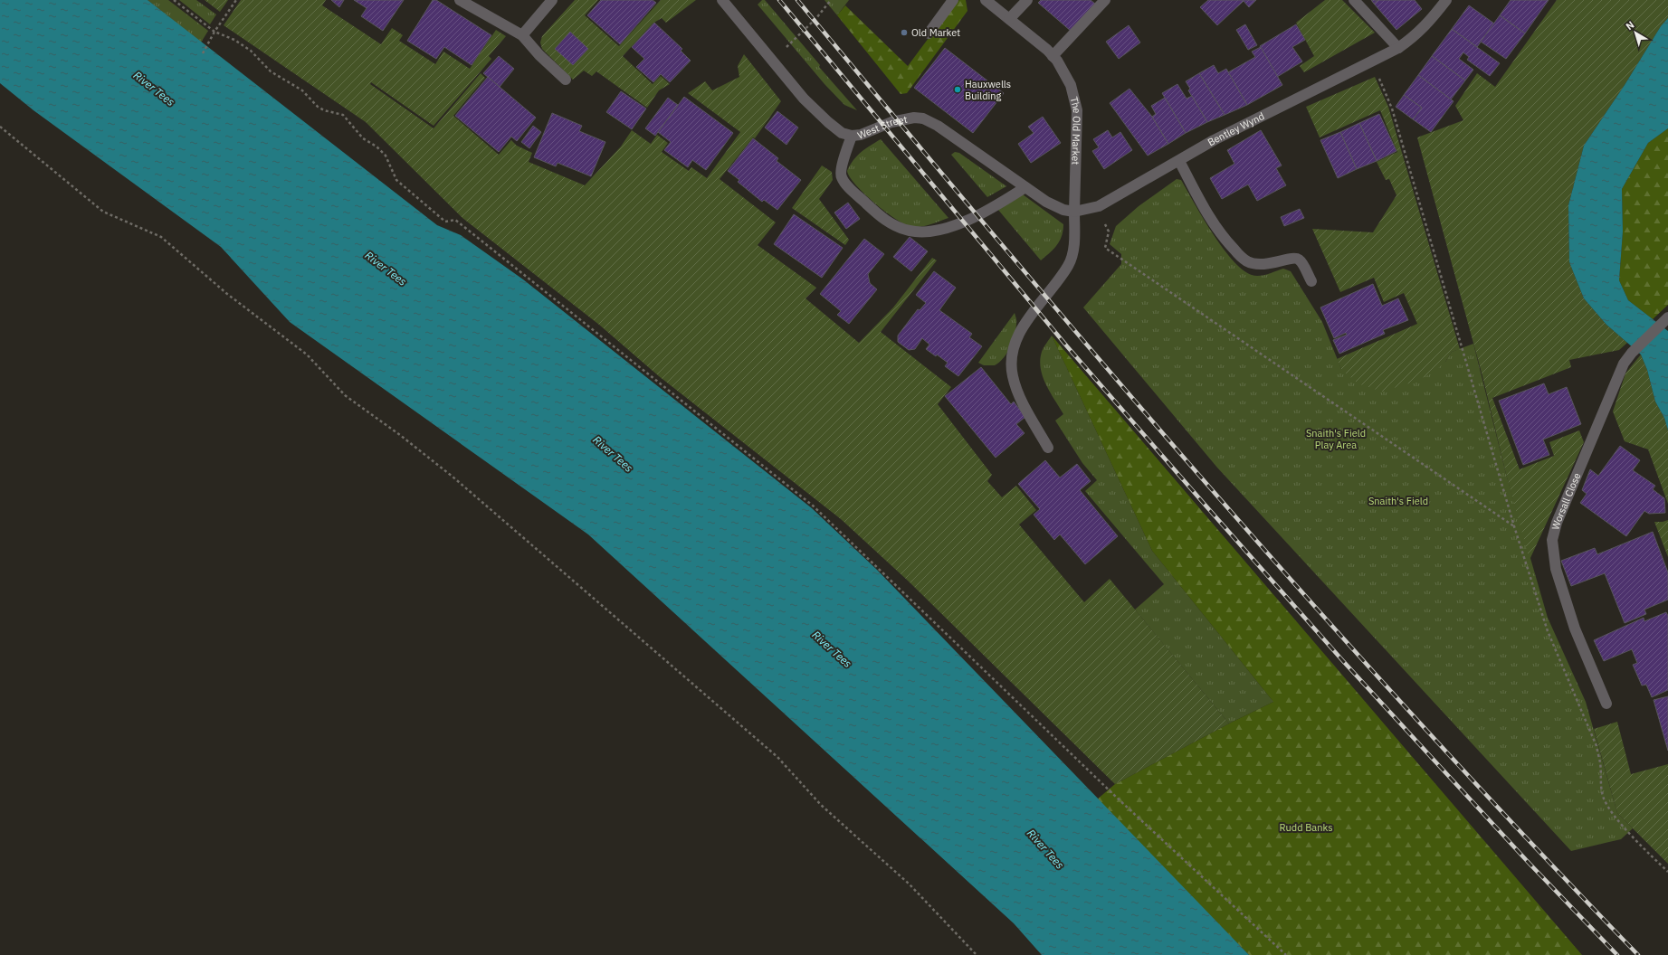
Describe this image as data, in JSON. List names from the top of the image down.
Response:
{
  "streets": {
    "street": [
      "West Street",
      "Bentley Wynd",
      "The Old Market",
      "Worsall Close"
    ]
  },
  "crossings": [
    ["West Street", "Bentley Wynd"],
    ["West Street", "The Old Market"],
    ["Bentley Wynd", "The Old Market"]
  ],
  "water": ["River Tees"],
  "parks": ["Snaith's Field Play Area", "Snaith's Field", "Rudd Banks"],
  "places": ["Old Market", "Hauxwells Building"],
  "north": "top left"
}
